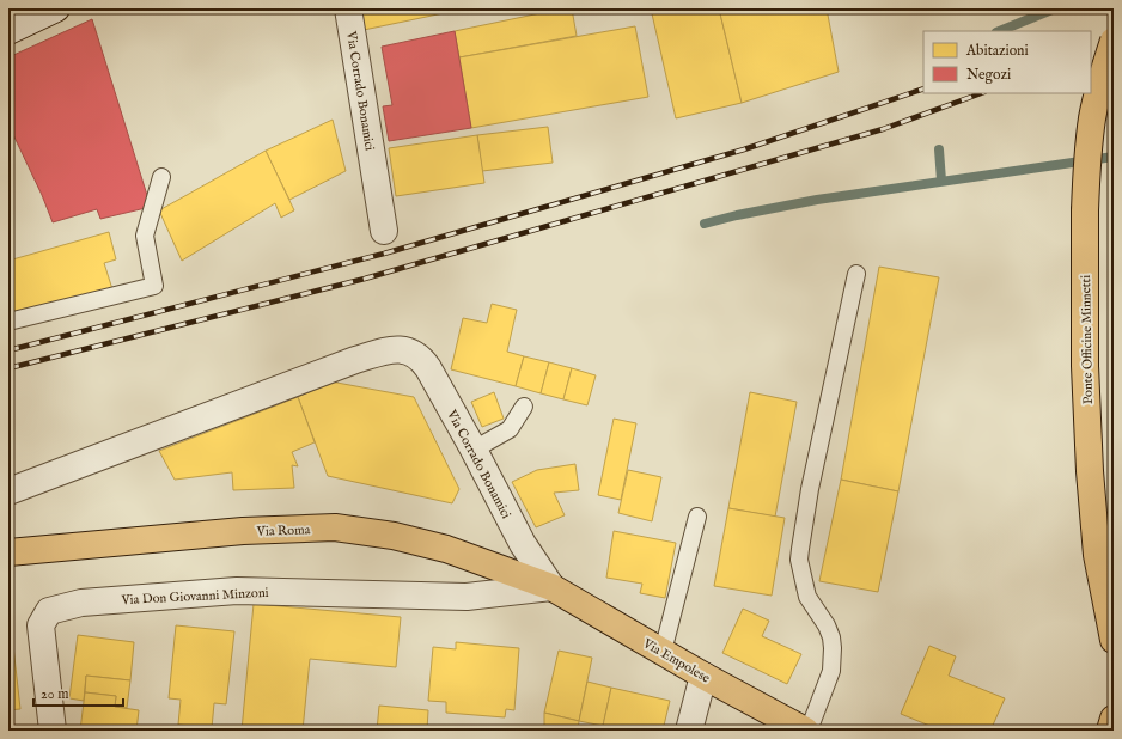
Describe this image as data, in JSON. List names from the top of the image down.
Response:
{
  "streets": {
    "main road": ["Ponte Officine Minnetti", "Via Roma", "Via Empolese"],
    "street": ["Via Corrado Bonamici", "Via Don Giovanni Minzoni"]
  },
  "crossings": [
    ["Via Corrado Bonamici", "Via Roma"],
    ["Via Corrado Bonamici", "Via Don Giovanni Minzoni"],
    ["Via Corrado Bonamici", "Via Empolese"],
    ["Via Roma", "Via Don Giovanni Minzoni"],
    ["Via Roma", "Via Empolese"],
    ["Via Don Giovanni Minzoni", "Via Empolese"]
  ],
  "legend": ["Abitazioni", "Negozi"],
  "scale_bar": "20 m"
}
